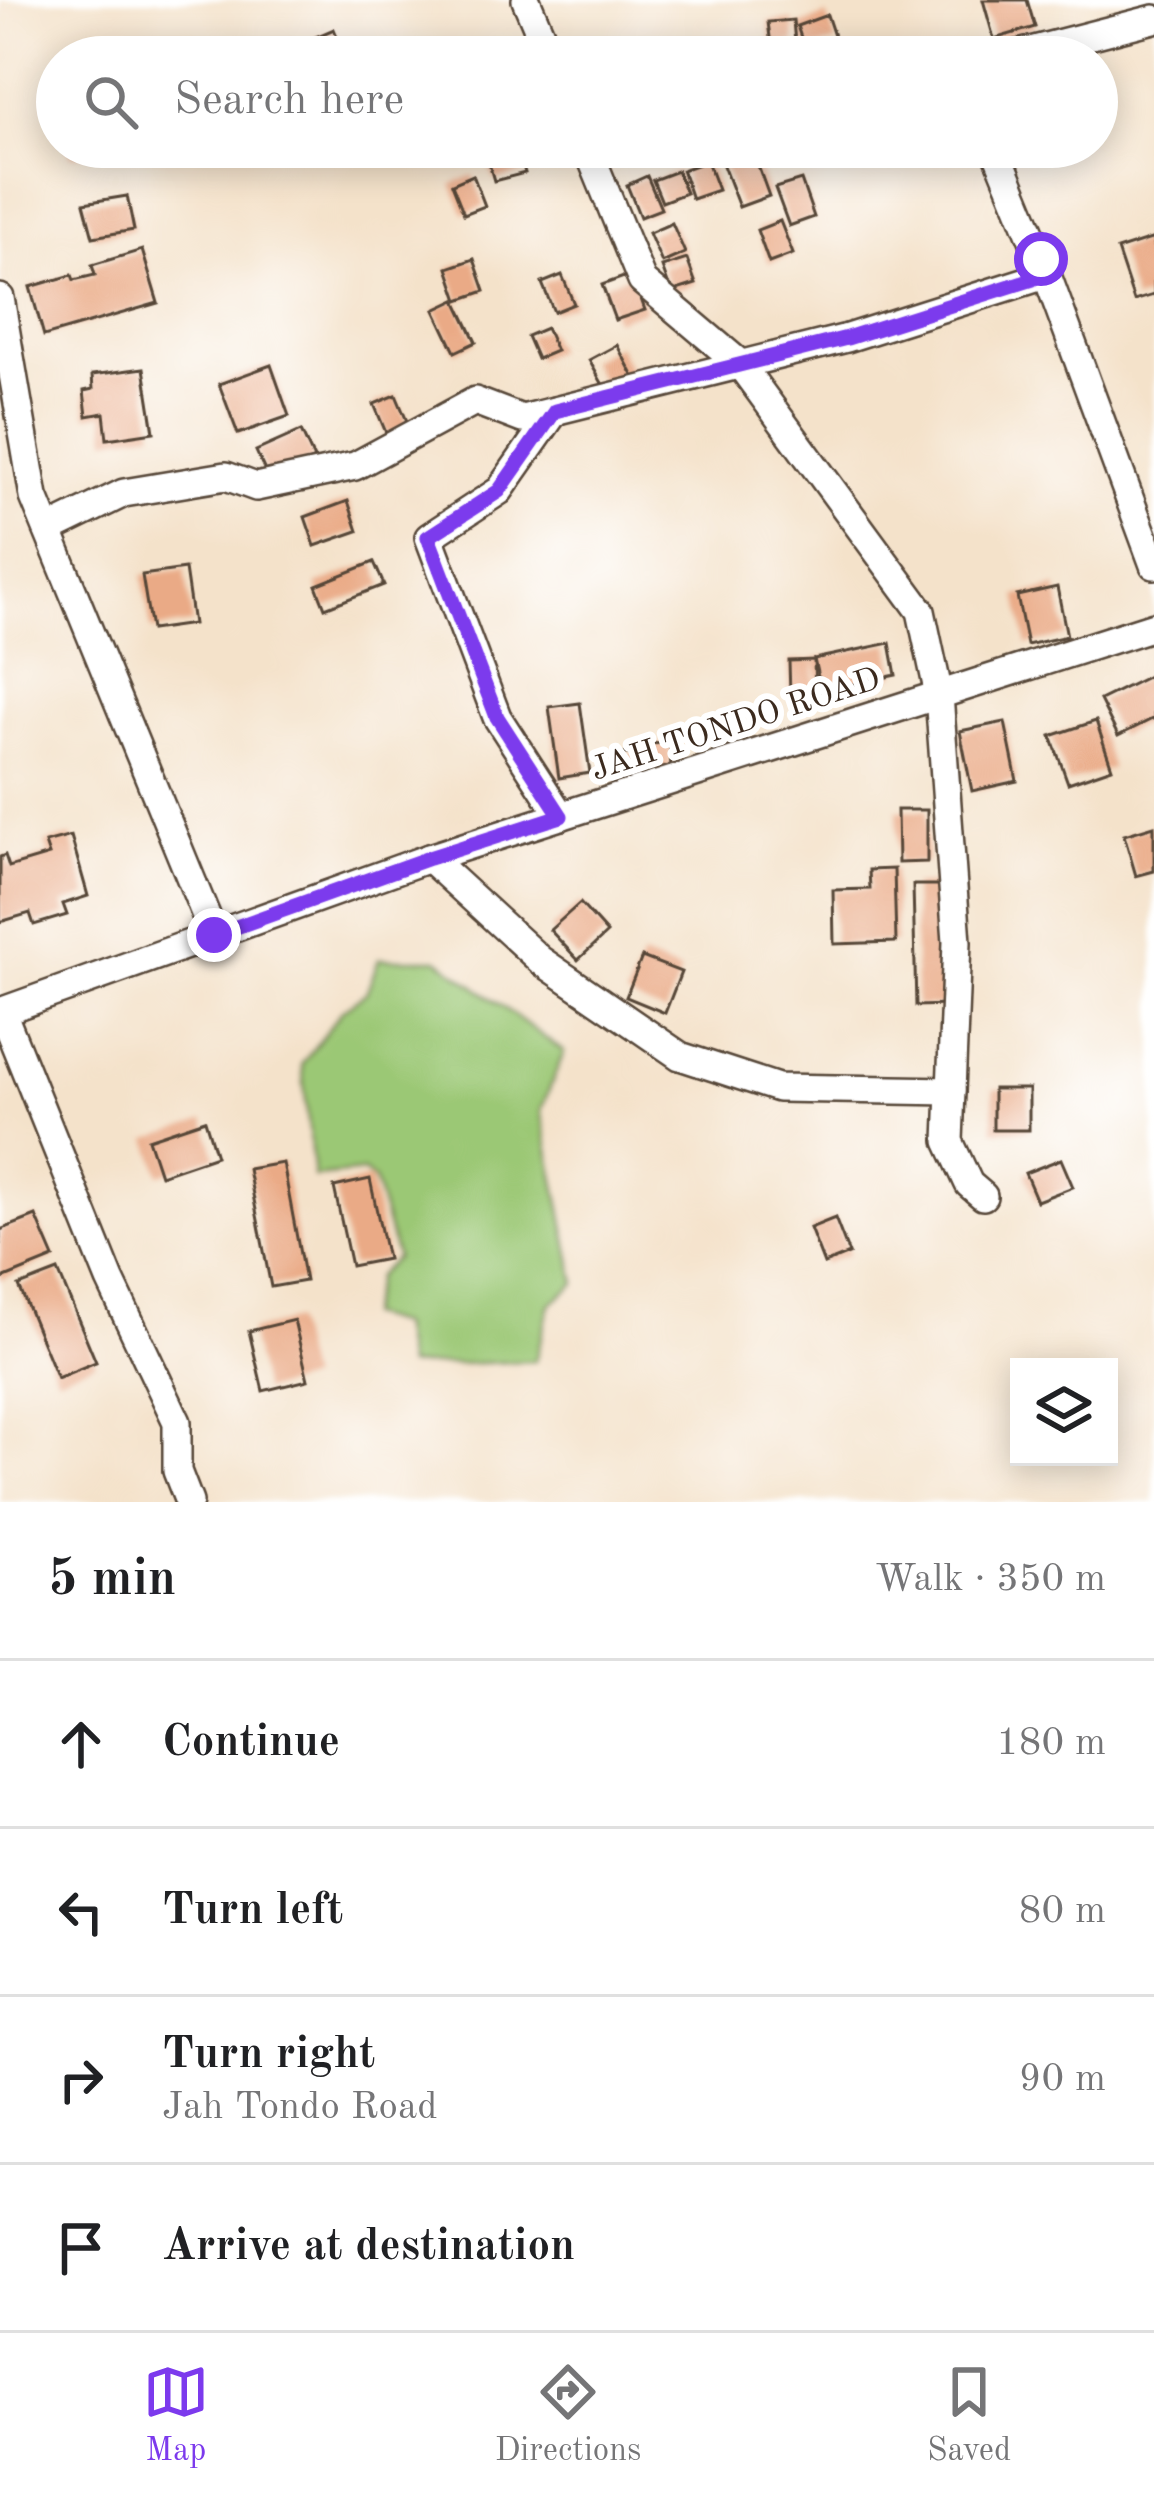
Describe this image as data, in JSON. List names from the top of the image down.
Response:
{
  "streets": {
    "street": ["JAH TONDO ROAD"]
  },
  "page": {
    "search": "Search here",
    "heading": ["5 min", "Walk · 350 m"],
    "list": [
      ["Continue", "180 m"],
      ["Turn left", "80 m"],
      ["Turn right", "Jah Tondo Road", "90 m"],
      "Arrive at destination"
    ],
    "nav": ["Map", "Directions", "Saved"]
  }
}
